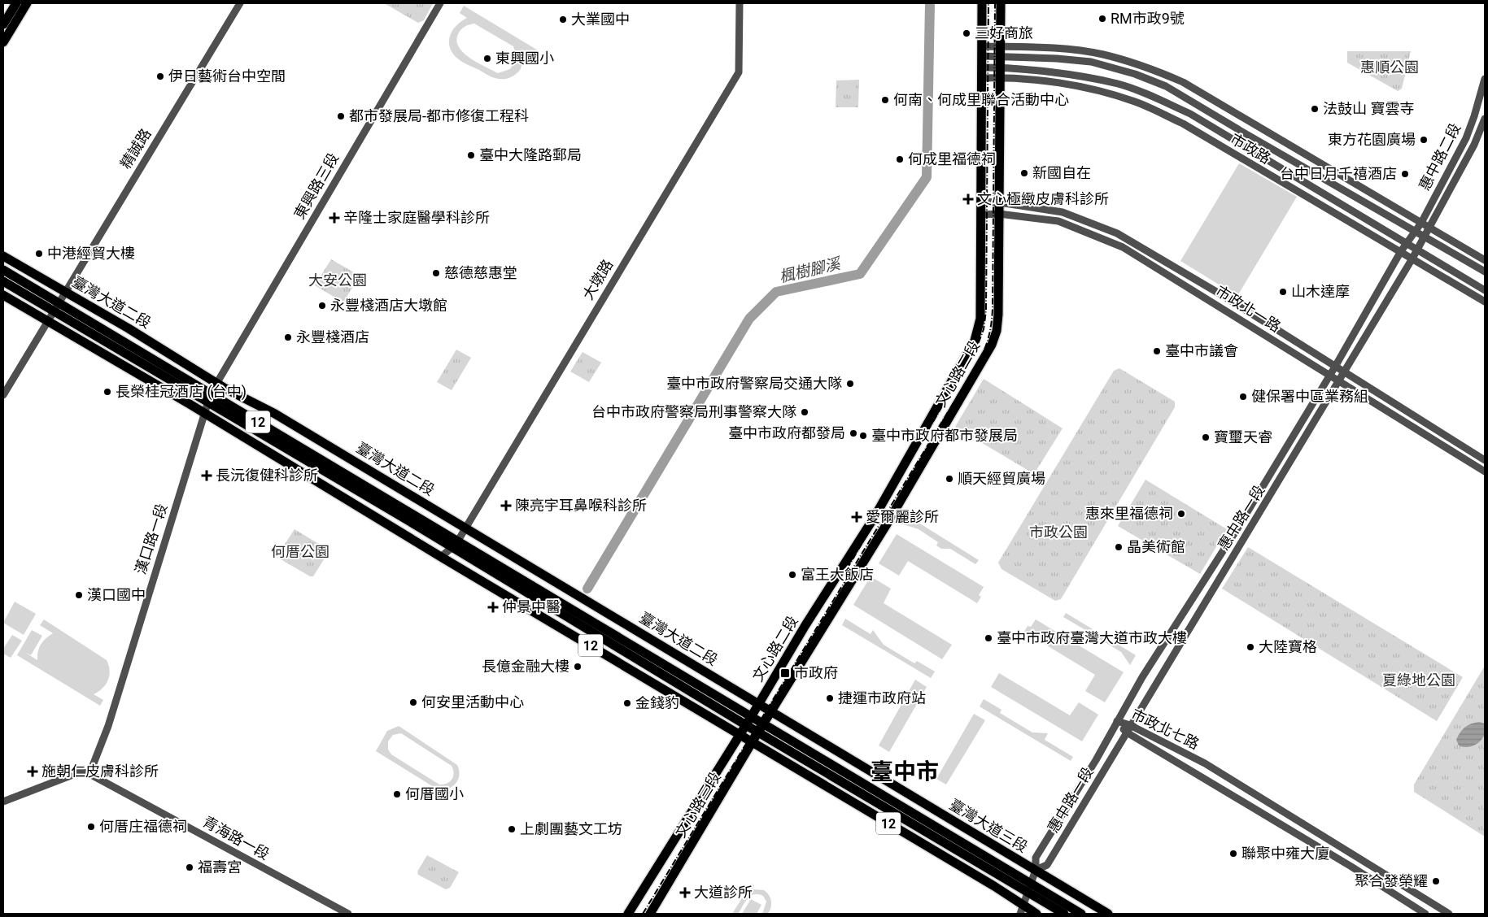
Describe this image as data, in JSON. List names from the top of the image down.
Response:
{
  "streets": {
    "main road": [
      "臺灣大道二段",
      "文心路二段",
      "12",
      "文心路三段",
      "臺灣大道三段"
    ],
    "street": [
      "精誠路",
      "市政路",
      "惠中路二段",
      "東興路三段",
      "大墩路",
      "市政北一路",
      "惠中路一段",
      "漢口路一段",
      "市政北七路",
      "青海路一段"
    ]
  },
  "crossings": [
    ["精誠路", "臺灣大道二段"],
    ["精誠路", "12"],
    ["市政路", "惠中路二段"],
    ["市政路", "文心路二段"],
    ["市政路", "惠中路一段"],
    ["惠中路二段", "惠中路一段"],
    ["東興路三段", "臺灣大道二段"],
    ["東興路三段", "漢口路一段"],
    ["大墩路", "臺灣大道二段"],
    ["大墩路", "12"],
    ["臺灣大道二段", "文心路二段"],
    ["臺灣大道二段", "漢口路一段"],
    ["臺灣大道二段", "文心路三段"],
    ["臺灣大道二段", "臺灣大道三段"],
    ["市政北一路", "文心路二段"],
    ["市政北一路", "惠中路一段"],
    ["文心路二段", "12"],
    ["文心路二段", "文心路三段"],
    ["文心路二段", "臺灣大道三段"],
    ["12", "漢口路一段"],
    ["12", "文心路三段"],
    ["惠中路一段", "市政北七路"],
    ["惠中路一段", "臺灣大道三段"],
    ["漢口路一段", "青海路一段"],
    ["文心路三段", "臺灣大道三段"]
  ],
  "districts": ["臺中市"],
  "water": ["楓樹腳溪"],
  "parks": [
    "惠順公園",
    "大安公園",
    "市政公園",
    "何厝公園",
    "夏綠地公園"
  ],
  "places": {
    "other": [
      "RM市政9號",
      "大業國中",
      "三好商旅",
      "東興國小",
      "伊日藝術台中空間",
      "何南、何成里聯合活動中心",
      "法鼓山 寶雲寺",
      "都市發展局-都市修復工程科",
      "東方花園廣場",
      "臺中大隆路郵局",
      "何成里福德祠",
      "新國自在",
      "台中日月千禧酒店",
      "中港經貿大樓",
      "慈德慈惠堂",
      "山木達摩",
      "永豐棧酒店大墩館",
      "永豐棧酒店",
      "臺中市議會",
      "臺中市政府警察局交通大隊",
      "長榮桂冠酒店 (台中)",
      "健保署中區業務組",
      "台中市政府警察局刑事警察大隊",
      "臺中市政府都發局",
      "臺中市政府都市發展局",
      "寶璽天睿",
      "順天經貿廣場",
      "惠來里福德祠",
      "晶美術館",
      "富王大飯店",
      "漢口國中",
      "臺中市政府臺灣大道市政大樓",
      "大陸寶格",
      "長億金融大樓",
      "捷運市政府站",
      "何安里活動中心",
      "金錢豹",
      "何厝國小",
      "何厝庄福德祠",
      "上劇團藝文工坊",
      "聯聚中雍大廈",
      "福壽宮",
      "聚合發榮耀"
    ],
    "health": [
      "文心極緻皮膚科診所",
      "辛隆士家庭醫學科診所",
      "長沅復健科診所",
      "陳亮宇耳鼻喉科診所",
      "愛爾麗診所",
      "仲景中醫",
      "施朝仁皮膚科診所",
      "大道診所"
    ],
    "transit": ["市政府"]
  }
}
